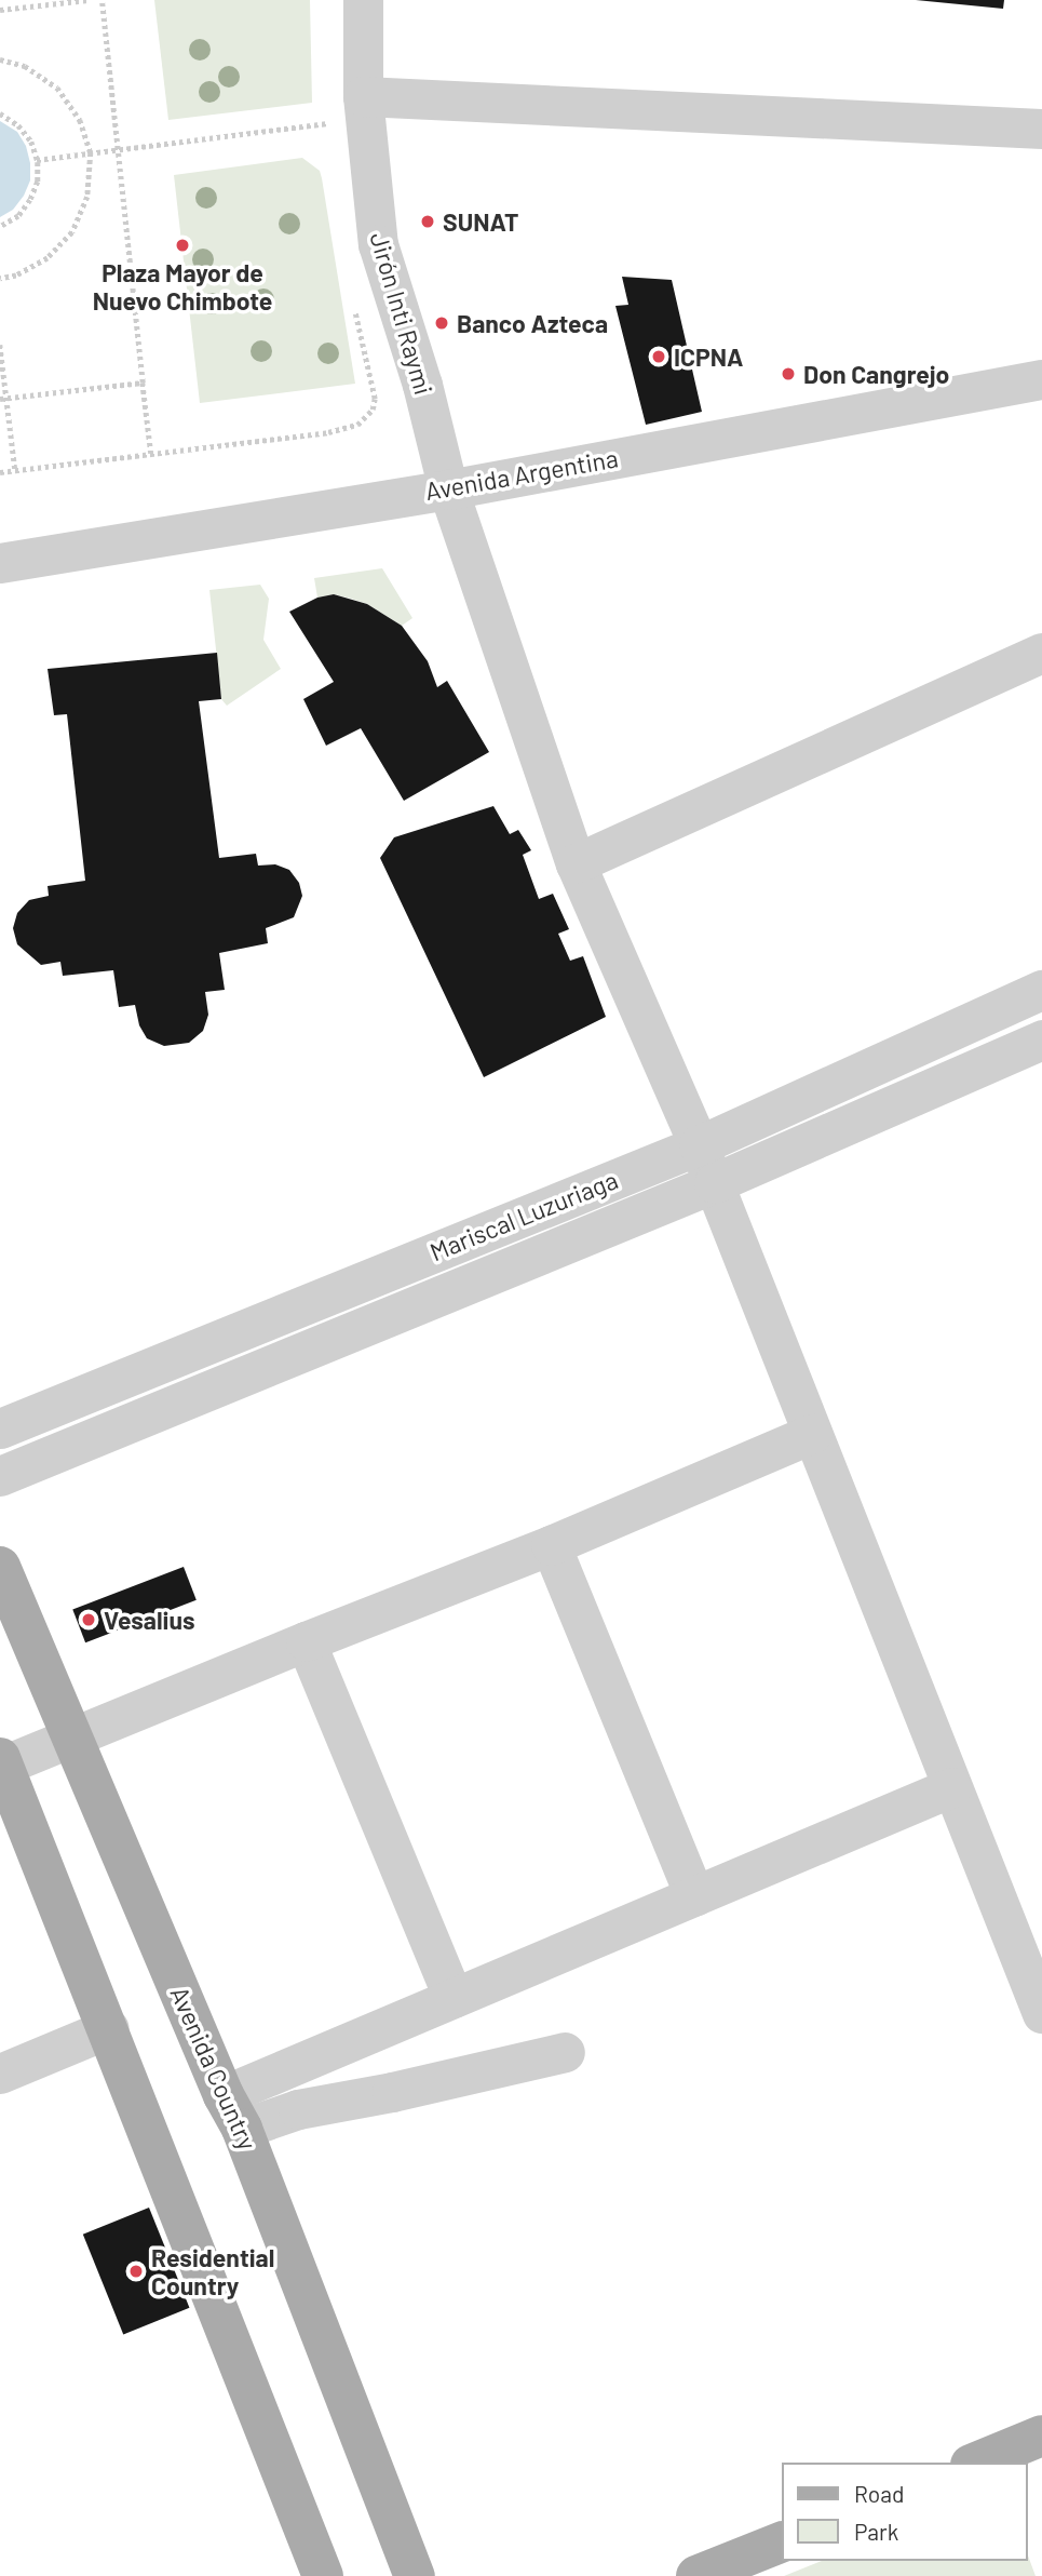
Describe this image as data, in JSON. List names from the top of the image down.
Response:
{
  "streets": {
    "main road": ["Avenida Country"],
    "street": ["Jirón Inti Raymi", "Avenida Argentina", "Mariscal Luzuriaga"]
  },
  "crossings": [
    ["Jirón Inti Raymi", "Avenida Argentina"],
    ["Jirón Inti Raymi", "Mariscal Luzuriaga"]
  ],
  "places": [
    "SUNAT",
    "Plaza Mayor de Nuevo Chimbote",
    "Banco Azteca",
    "ICPNA",
    "Don Cangrejo",
    "Vesalius",
    "Residential Country"
  ],
  "legend": ["Road", "Park"]
}
